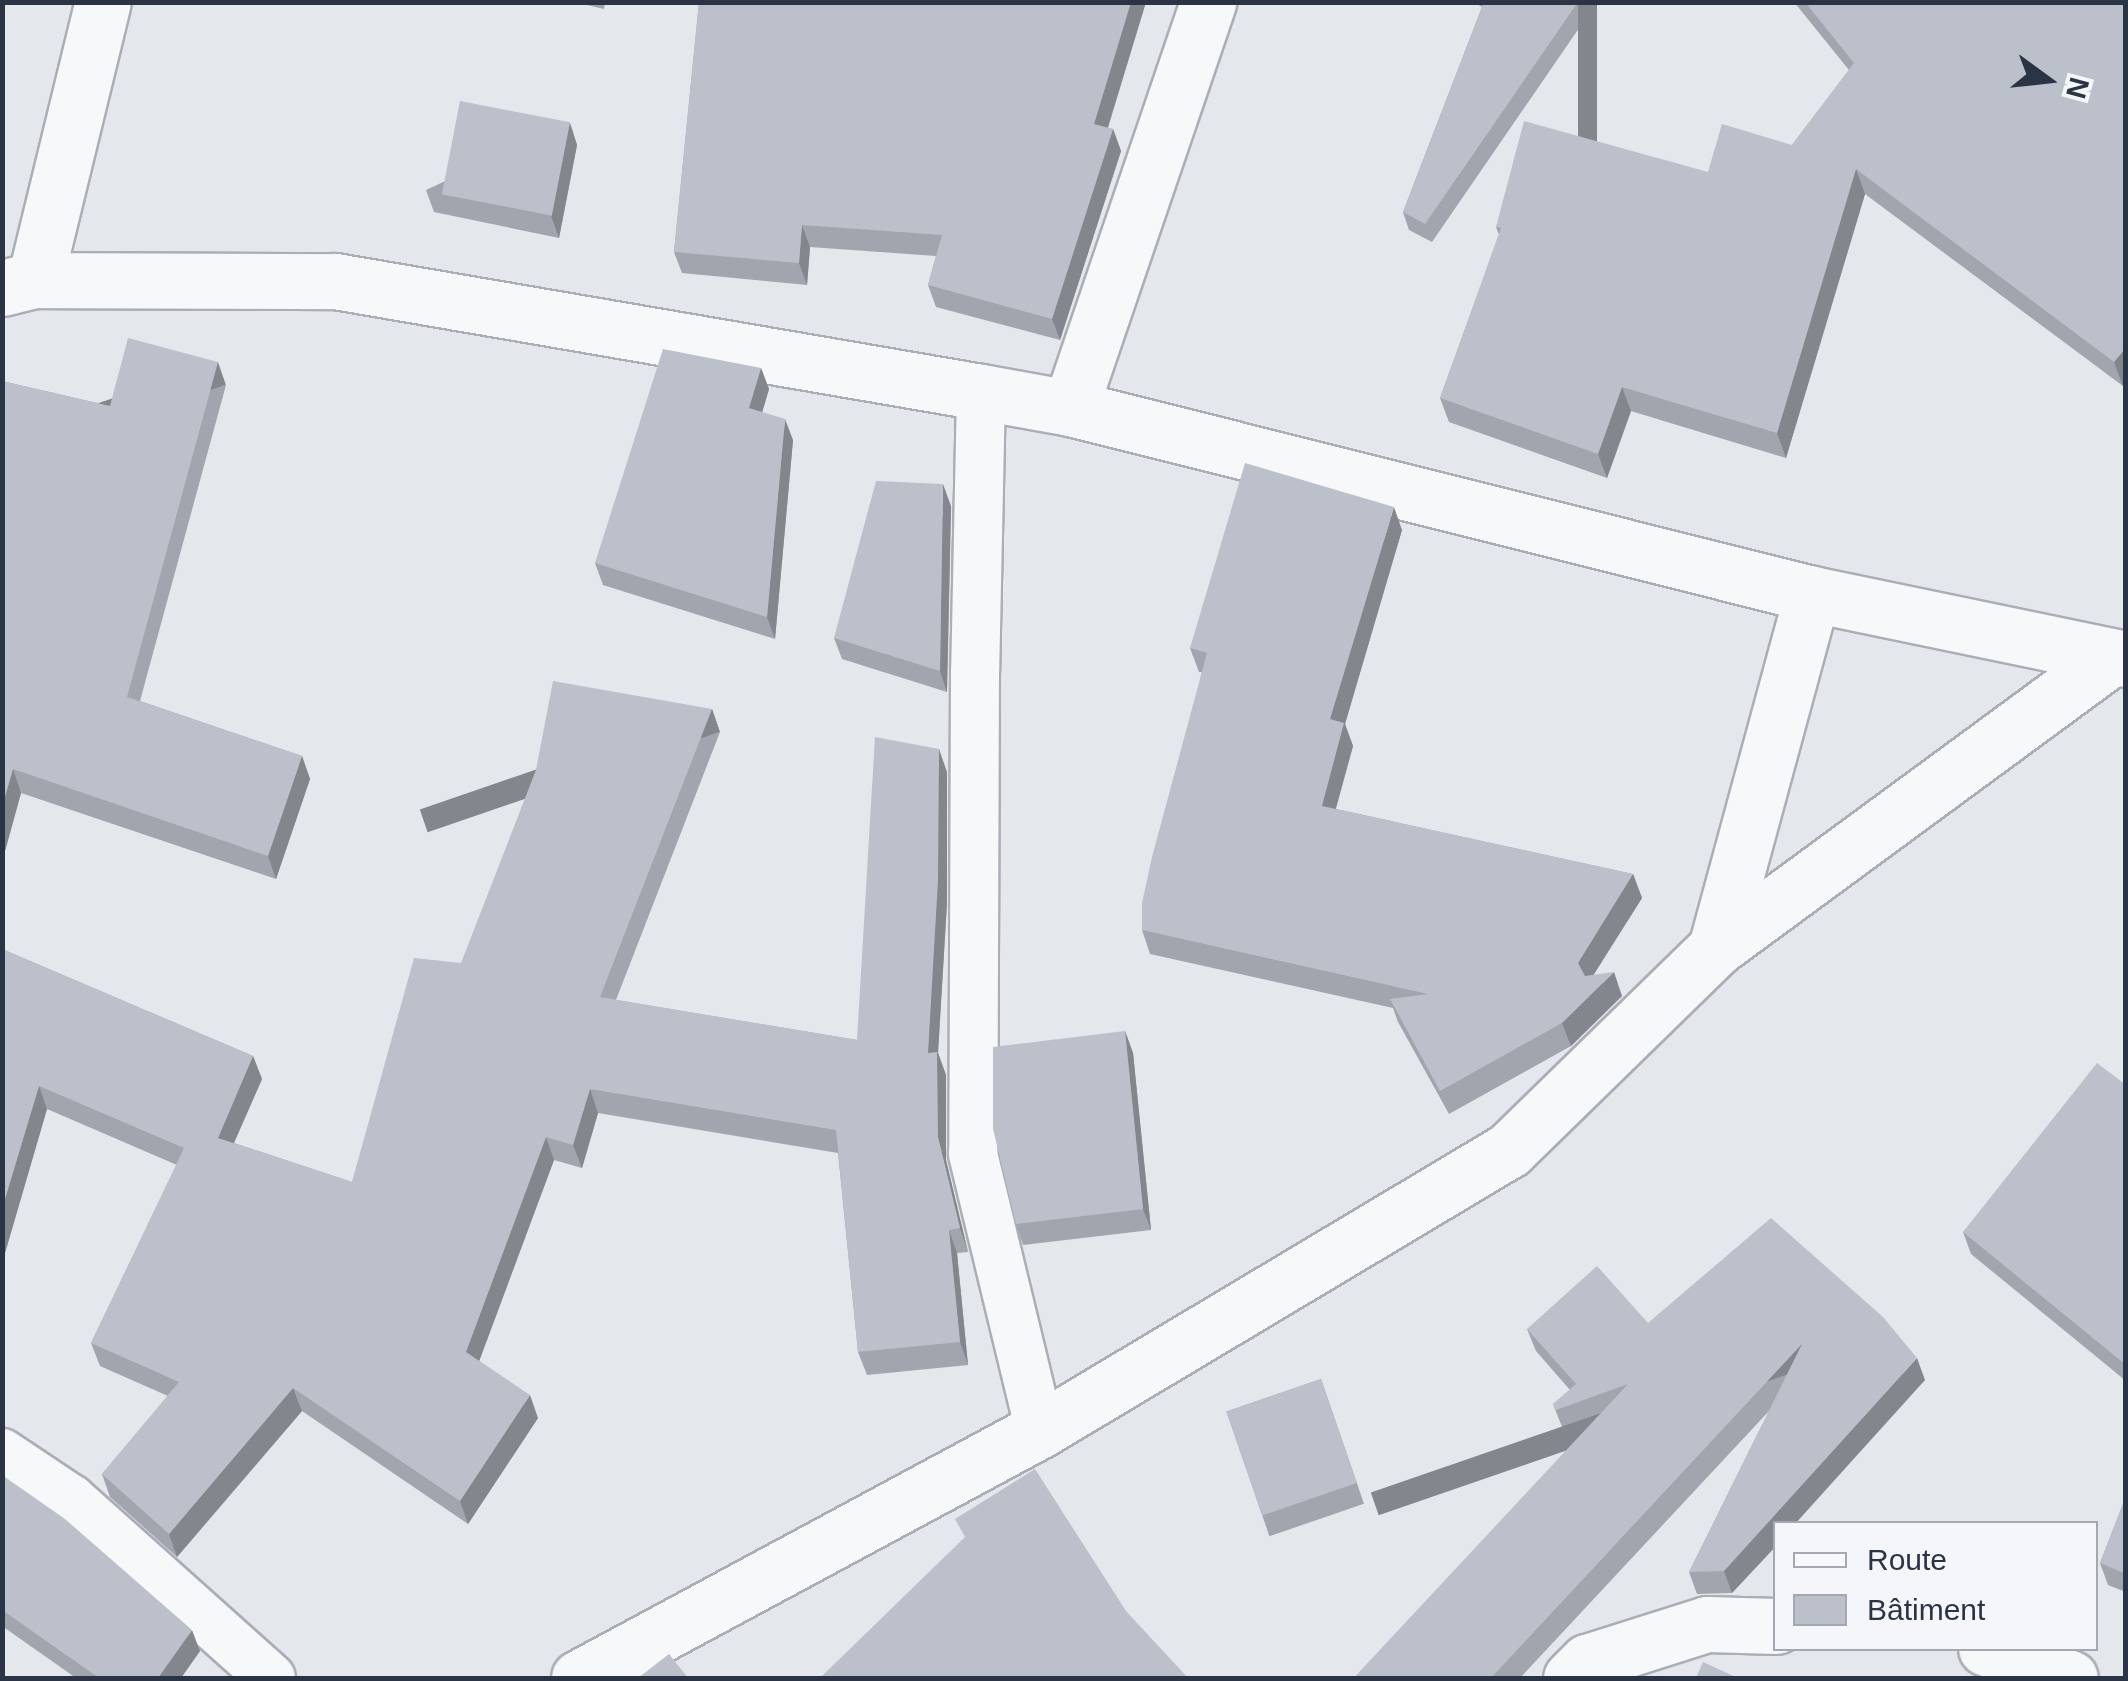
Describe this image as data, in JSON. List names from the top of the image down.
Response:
{
  "legend": ["Route", "Bâtiment"],
  "north": "right"
}
